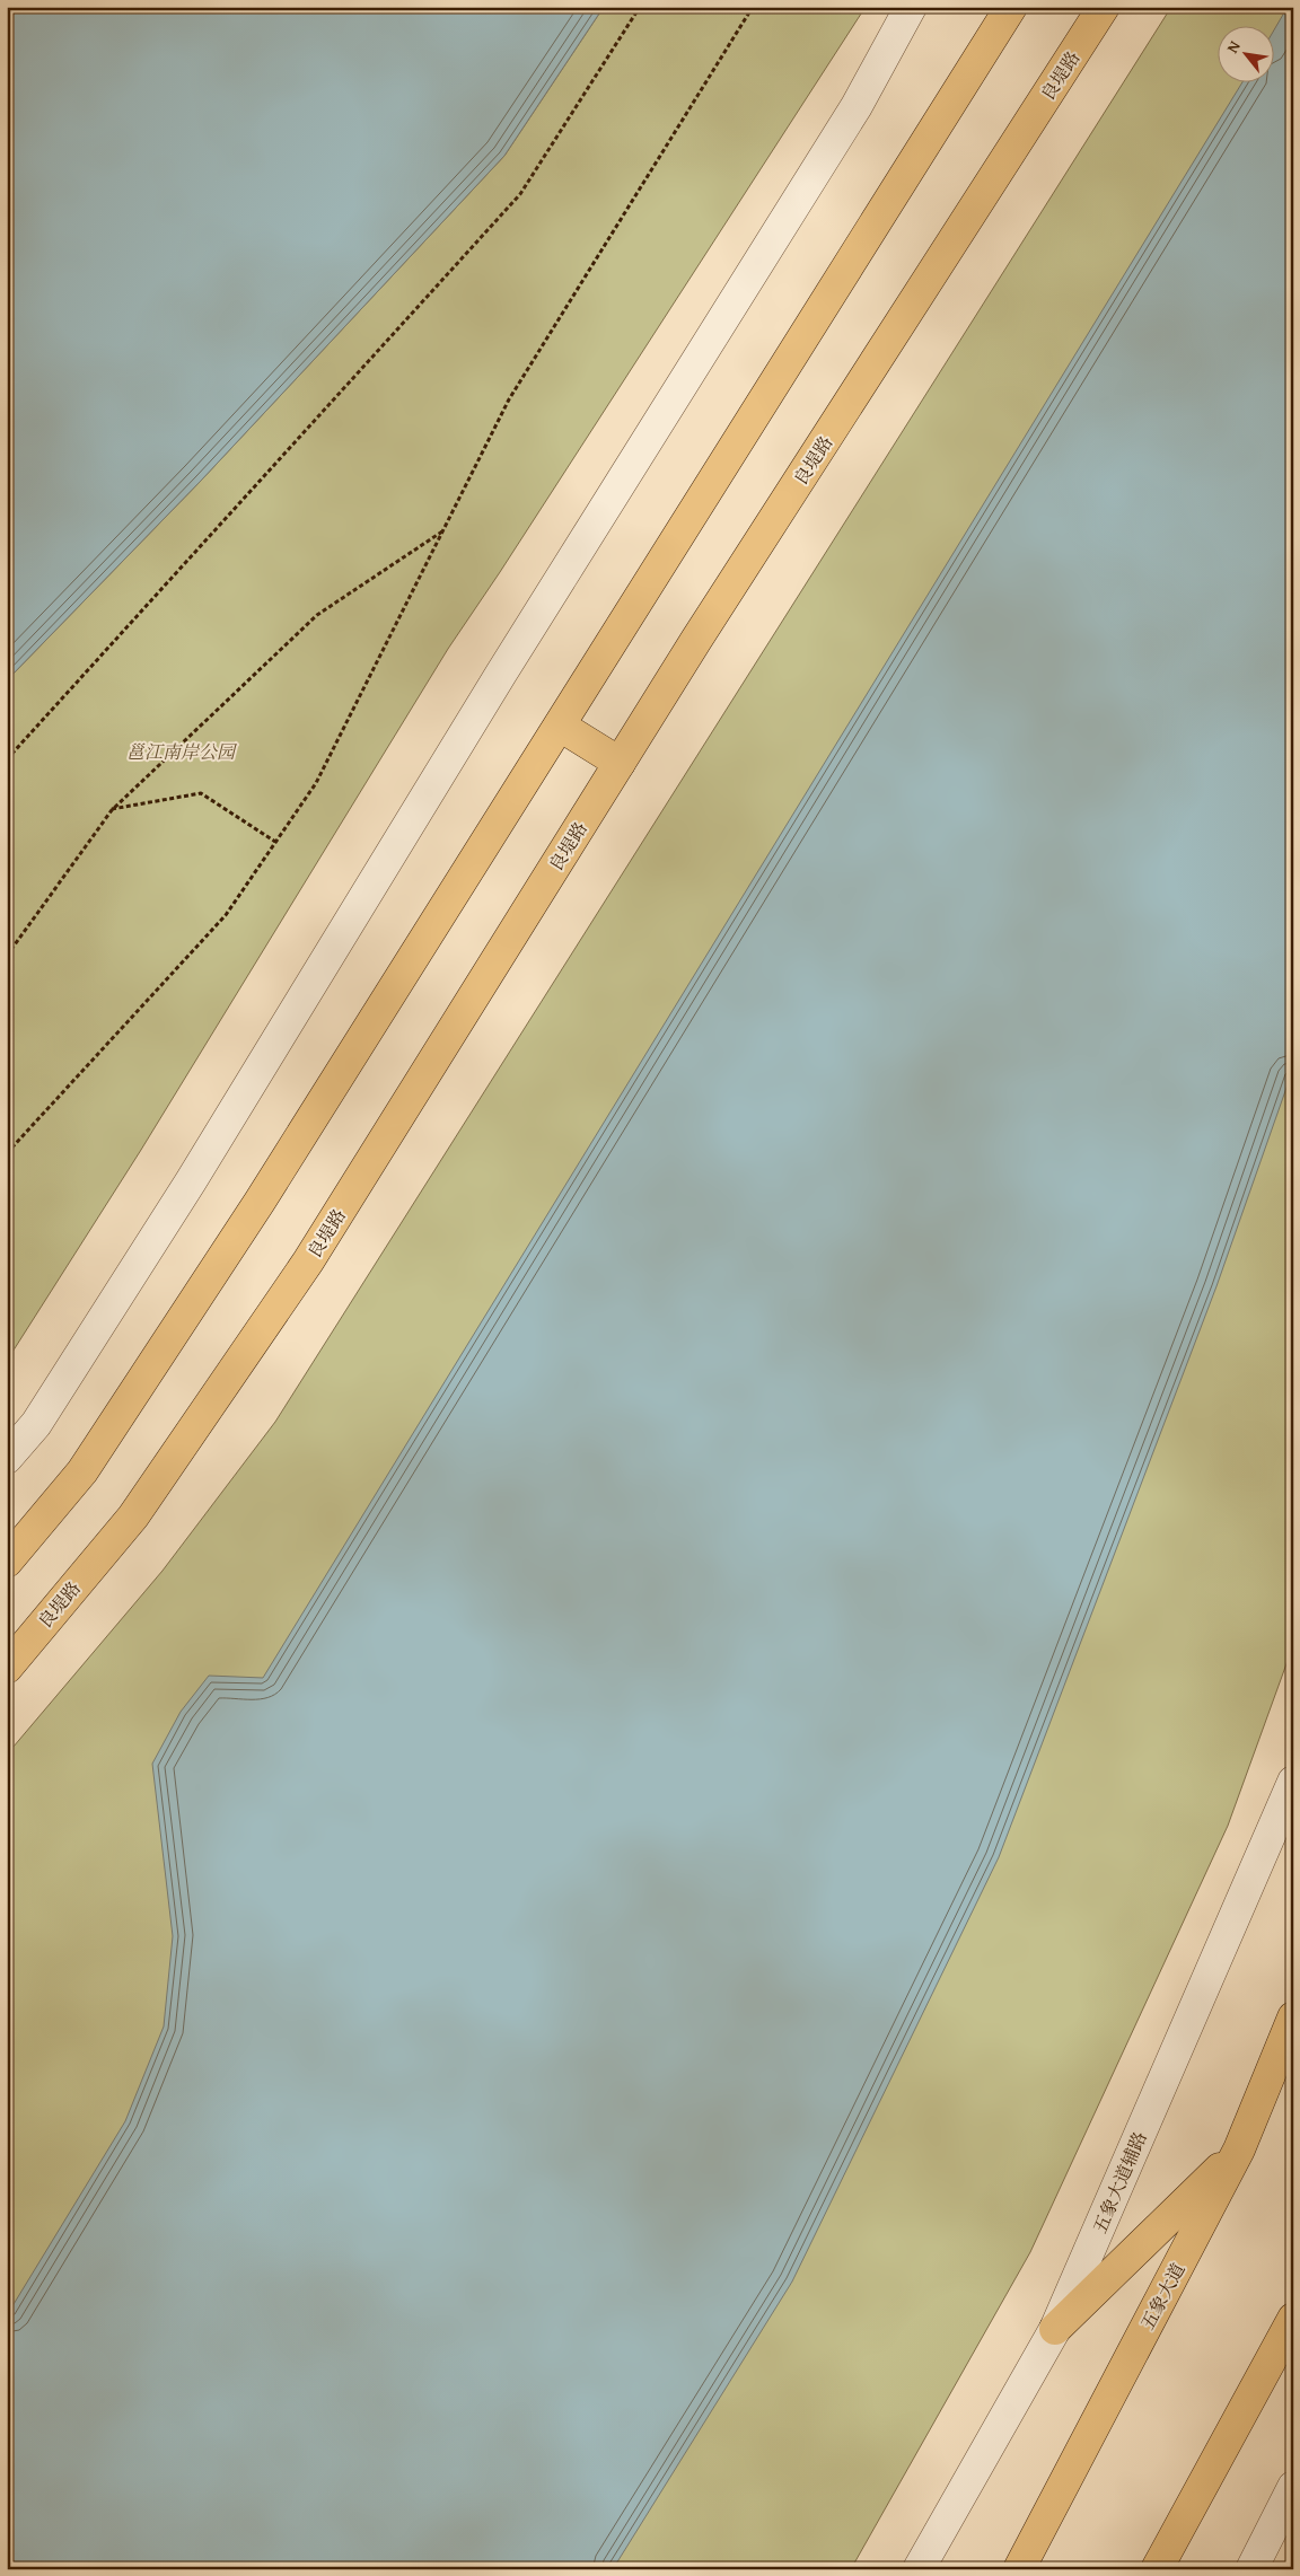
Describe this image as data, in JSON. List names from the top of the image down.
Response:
{
  "streets": {
    "main road": ["良堤路", "五象大道"],
    "street": ["五象大道辅路"]
  },
  "parks": ["邕江南岸公园"],
  "north": "top left"
}
